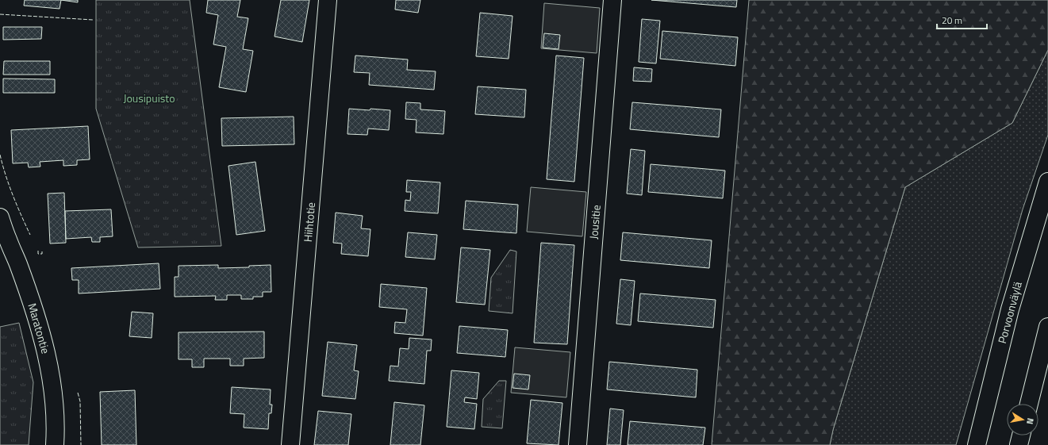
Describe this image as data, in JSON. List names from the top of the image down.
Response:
{
  "streets": {
    "main road": [
      "Hiihtotie",
      "Jousitie",
      "Porvoonväylä",
      "Maratontie"
    ]
  },
  "parks": ["Jousipuisto"],
  "scale_bar": "20 m",
  "north": "right"
}
